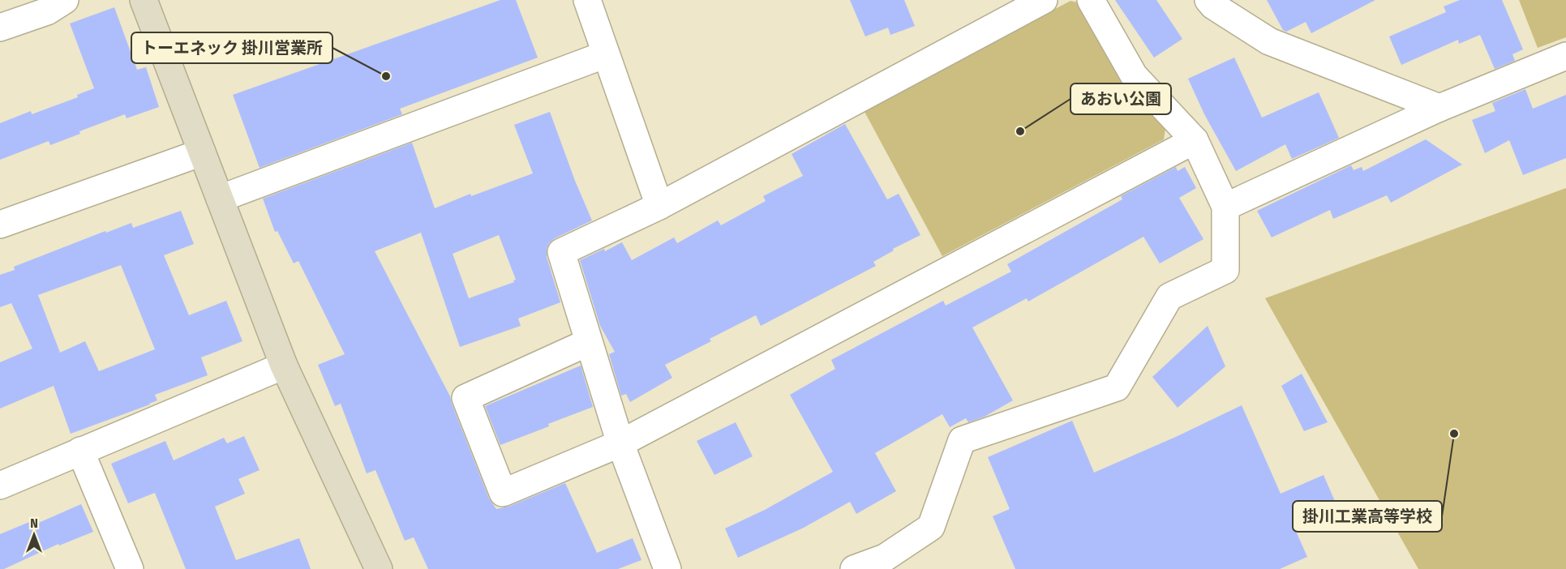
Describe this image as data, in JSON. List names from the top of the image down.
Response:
{
  "places": ["トーエネック 掛川営業所", "あおい公園", "掛川工業高等学校"],
  "north": "top"
}
